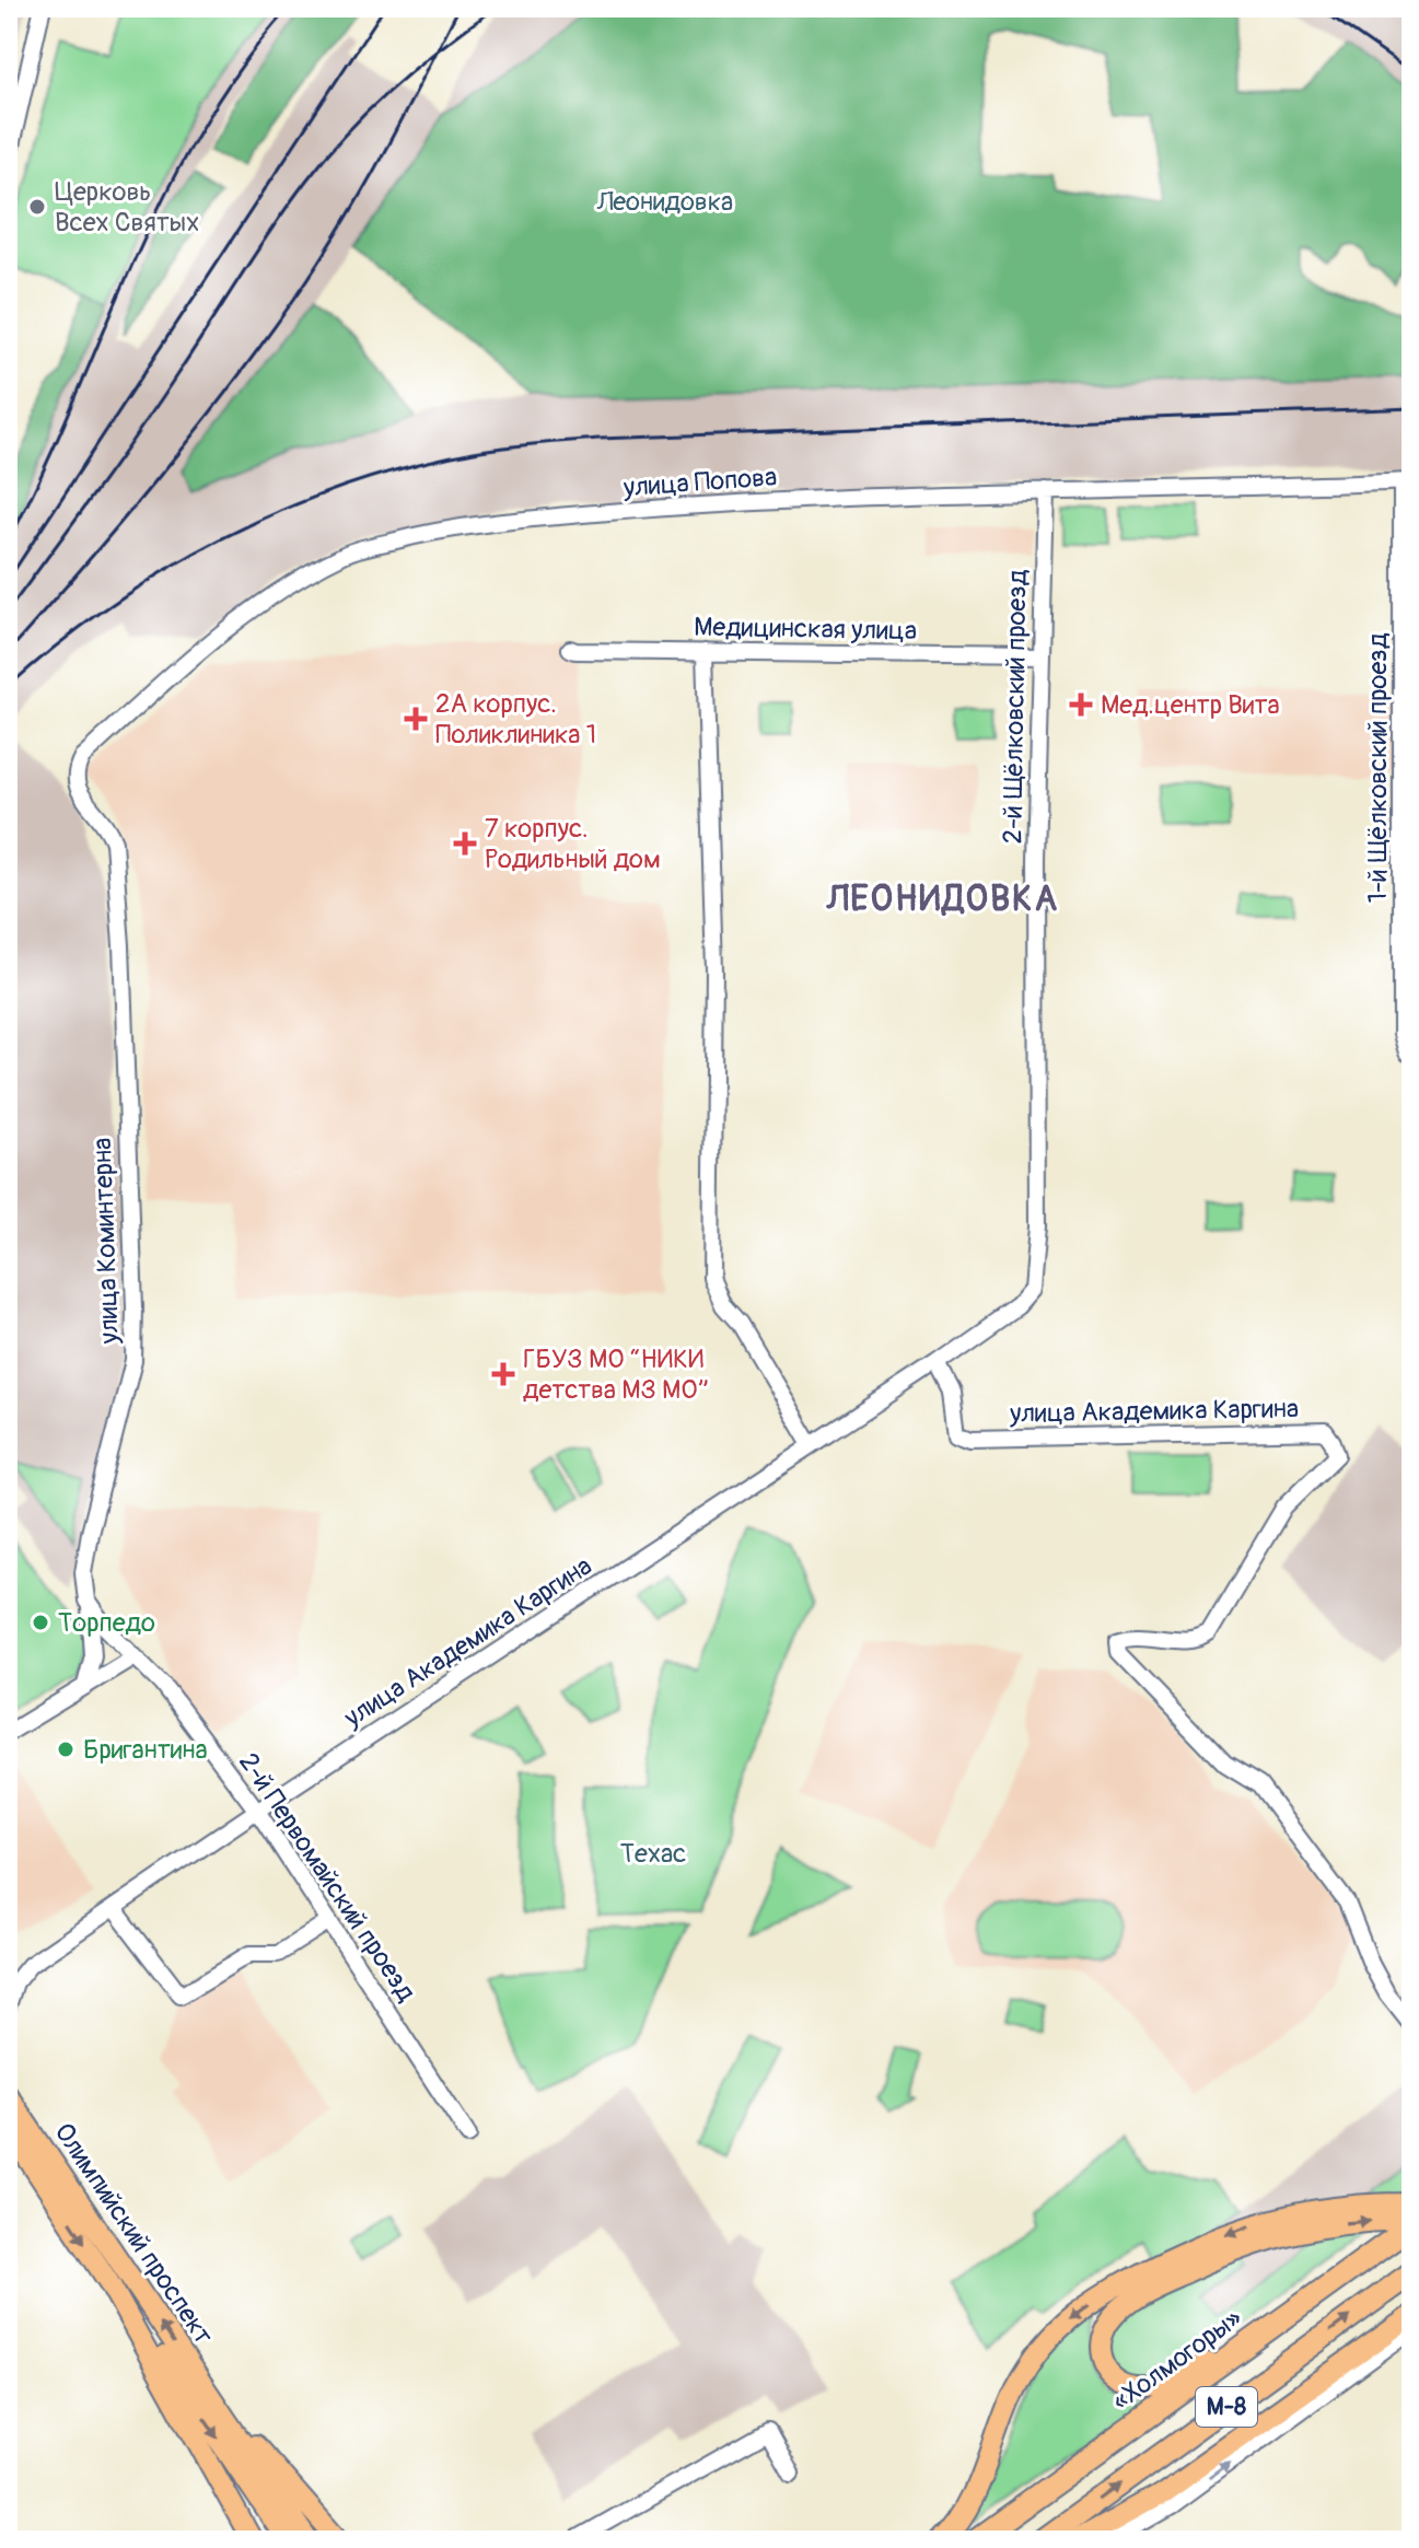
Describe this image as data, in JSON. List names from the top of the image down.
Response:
{
  "streets": {
    "highway": ["«Холмогоры»", "М-8"],
    "main road": ["Олимпийский проспект"],
    "street": [
      "улица Попова",
      "Медицинская улица",
      "2-й Щёлковский проезд",
      "1-й Щёлковский проезд",
      "улица Коминтерна",
      "улица Академика Каргина",
      "2-й Первомайский проезд"
    ]
  },
  "crossings": [
    ["улица Попова", "2-й Щёлковский проезд"],
    ["улица Попова", "1-й Щёлковский проезд"],
    ["улица Попова", "улица Коминтерна"],
    ["Медицинская улица", "2-й Щёлковский проезд"],
    ["2-й Щёлковский проезд", "улица Академика Каргина"],
    ["улица Академика Каргина", "2-й Первомайский проезд"]
  ],
  "districts": ["ЛЕОНИДОВКА"],
  "parks": ["Леонидовка", "Техас"],
  "places": {
    "other": ["Церковь Всех Святых", "Торпедо", "Бригантина"],
    "health": [
      "Мед.центр Вита",
      "2А корпус. Поликлиника 1",
      "7 корпус. Родильный дом",
      "ГБУЗ МО “НИКИ детства МЗ МО”"
    ]
  }
}
